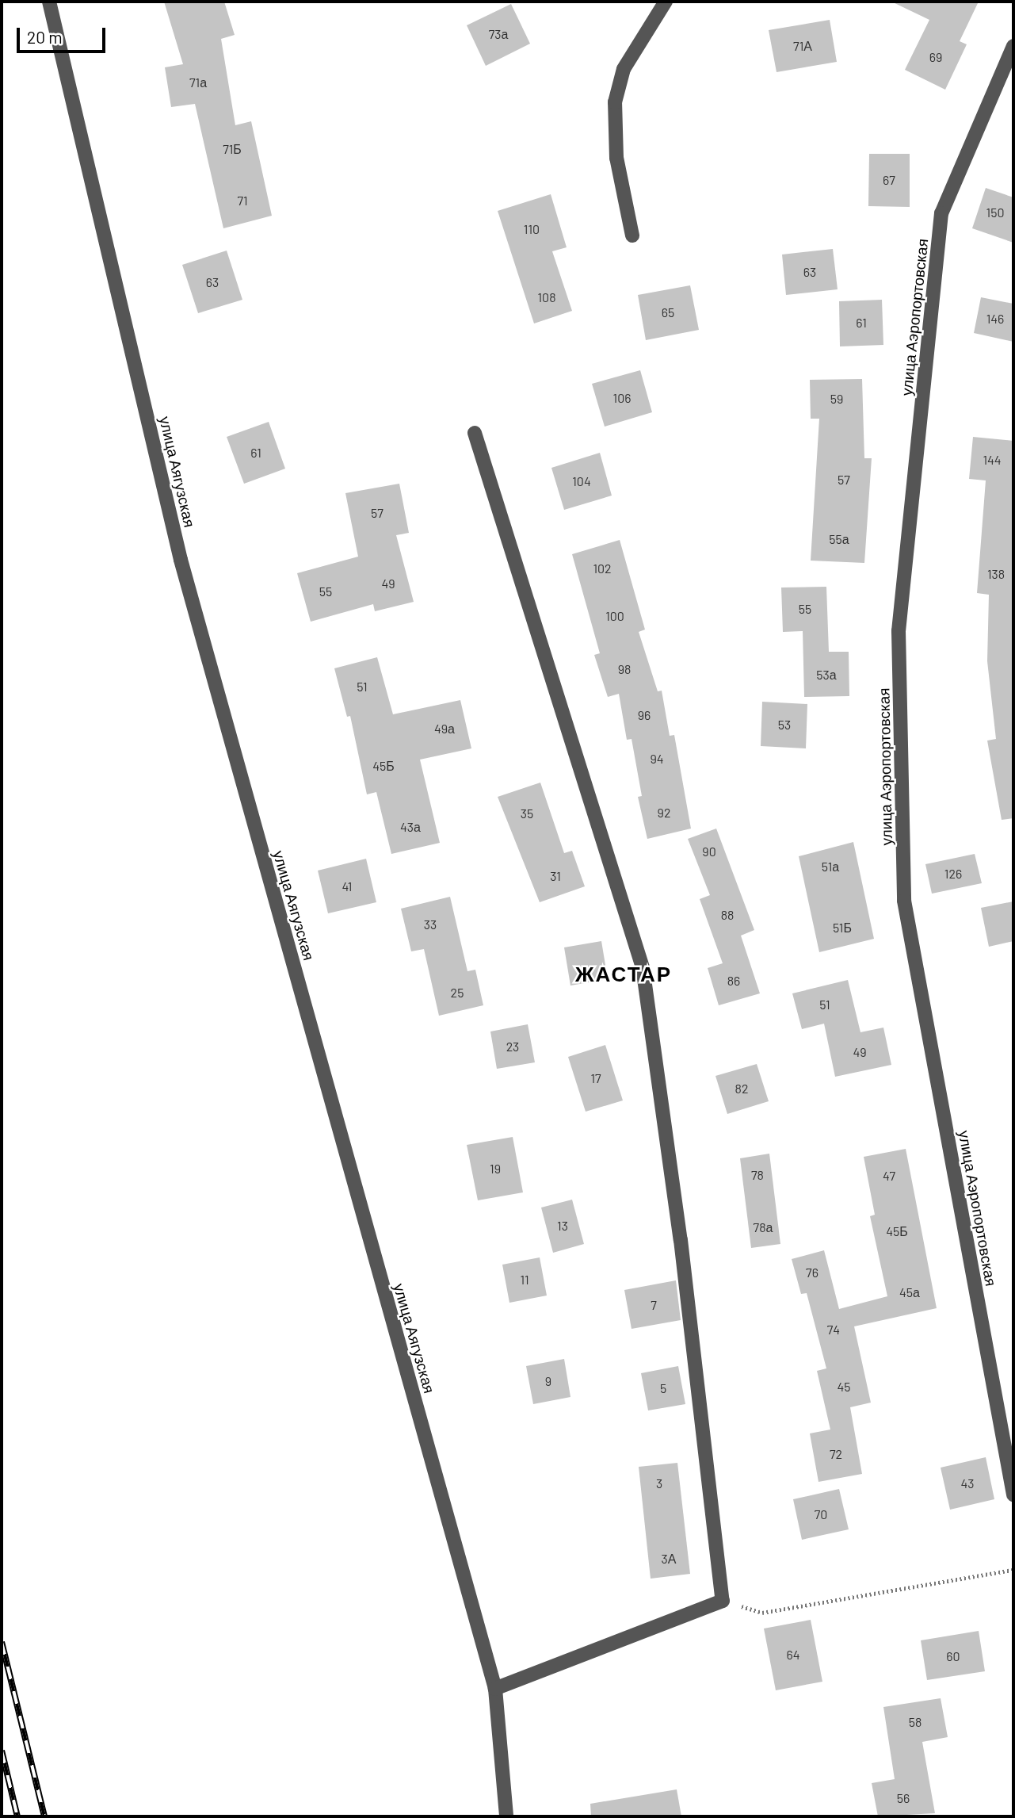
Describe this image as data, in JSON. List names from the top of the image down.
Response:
{
  "streets": {
    "street": ["улица Аэропортовская", "улица Аягузская"]
  },
  "districts": ["ЖАСТАР"],
  "house_numbers": [
    "73а",
    "71А",
    "69",
    "71а",
    "71Б",
    "67",
    "71",
    "150",
    "110",
    "63",
    "63",
    "108",
    "65",
    "146",
    "61",
    "106",
    "59",
    "61",
    "144",
    "57",
    "104",
    "57",
    "55а",
    "102",
    "138",
    "49",
    "55",
    "55",
    "100",
    "98",
    "53а",
    "51",
    "96",
    "53",
    "49а",
    "94",
    "45Б",
    "92",
    "35",
    "43а",
    "90",
    "51а",
    "126",
    "31",
    "41",
    "88",
    "33",
    "51Б",
    "86",
    "25",
    "51",
    "23",
    "49",
    "17",
    "82",
    "19",
    "78",
    "47",
    "13",
    "78а",
    "45Б",
    "76",
    "11",
    "45а",
    "7",
    "74",
    "9",
    "45",
    "5",
    "72",
    "3",
    "43",
    "70",
    "3А",
    "64",
    "60",
    "58",
    "56"
  ],
  "scale_bar": "20 m"
}
